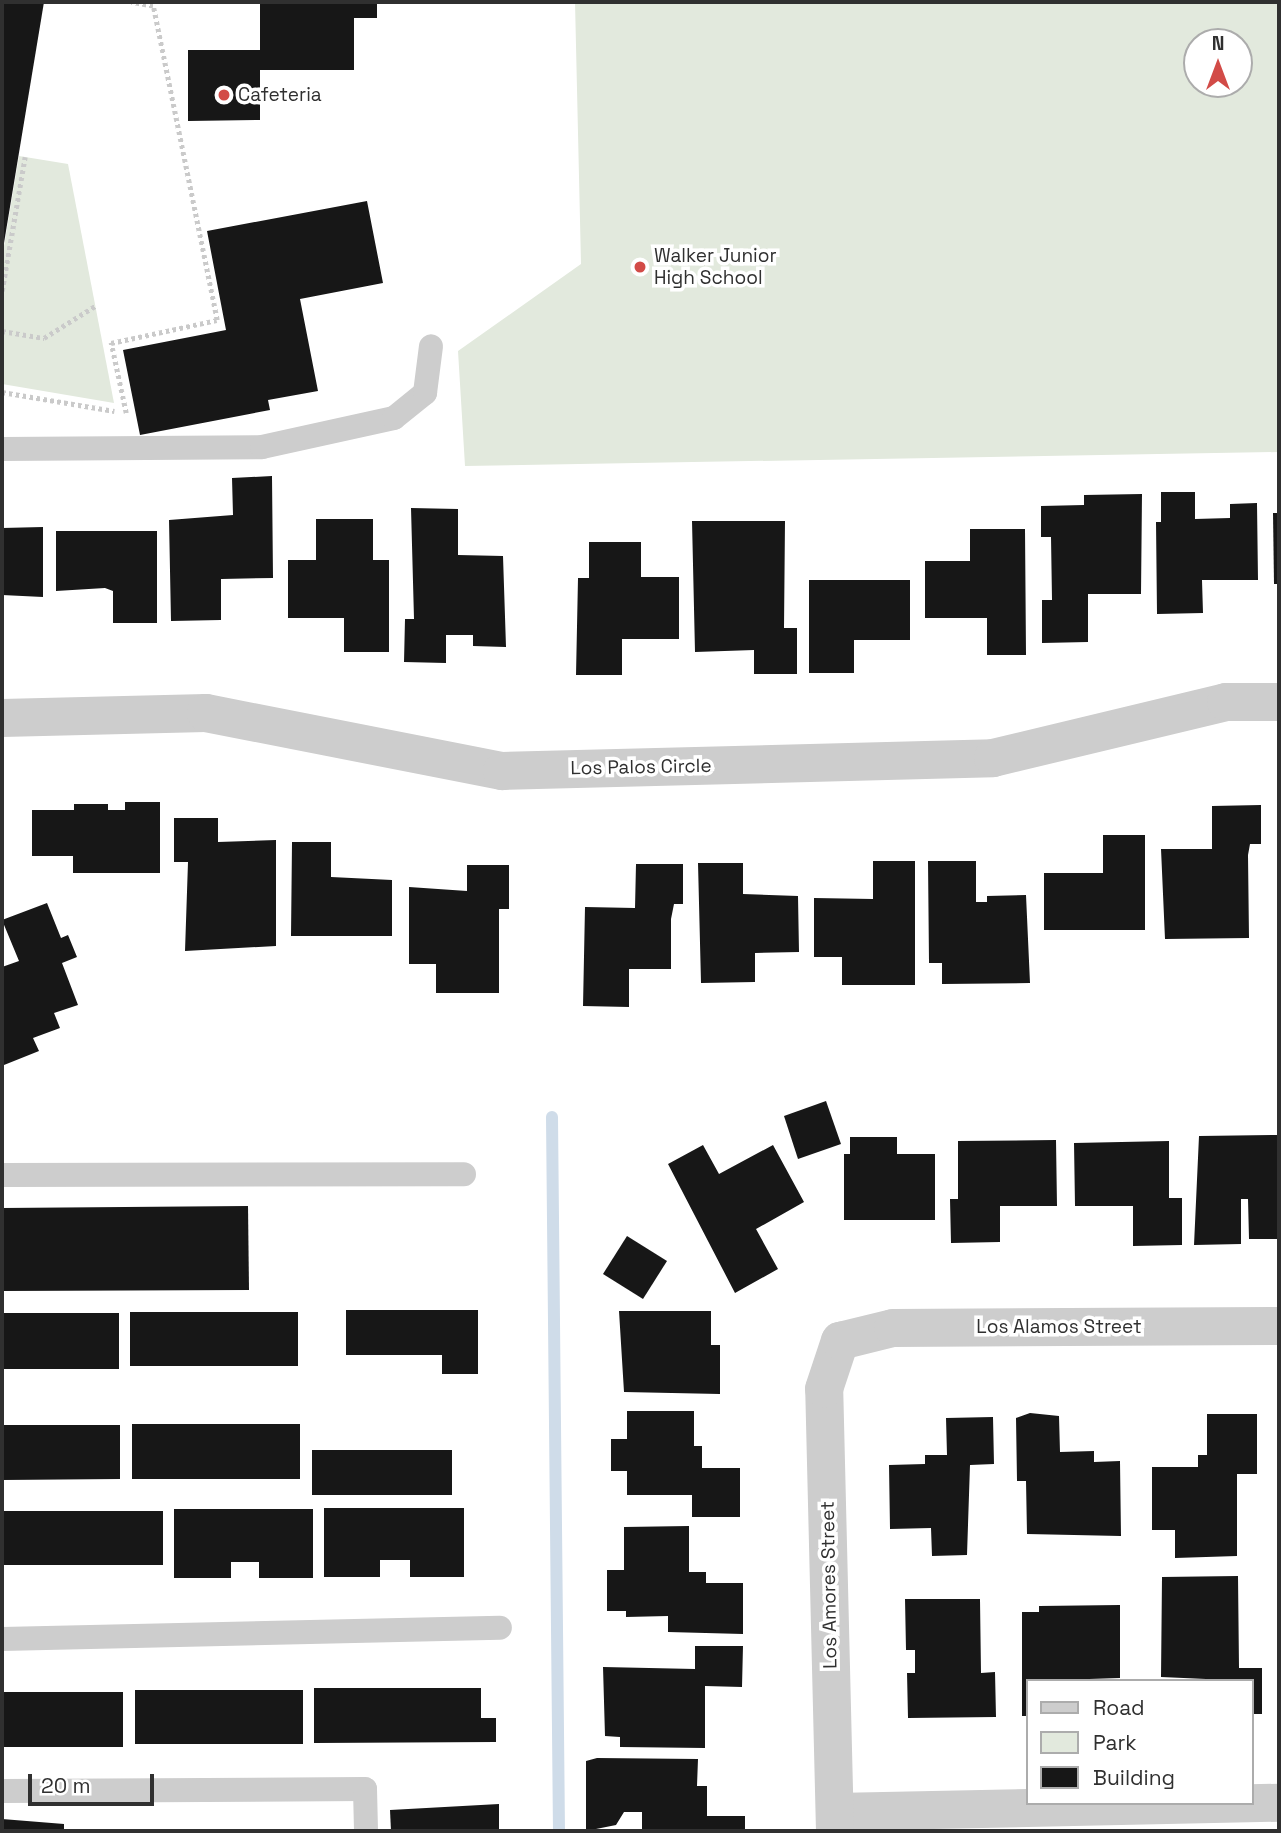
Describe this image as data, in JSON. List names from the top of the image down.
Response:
{
  "streets": {
    "street": ["Los Palos Circle", "Los Alamos Street", "Los Amores Street"]
  },
  "crossings": [
    ["Los Alamos Street", "Los Amores Street"]
  ],
  "places": ["Cafeteria", "Walker Junior High School"],
  "legend": ["Road", "Park", "Building"],
  "scale_bar": "20 m",
  "north": "top"
}
